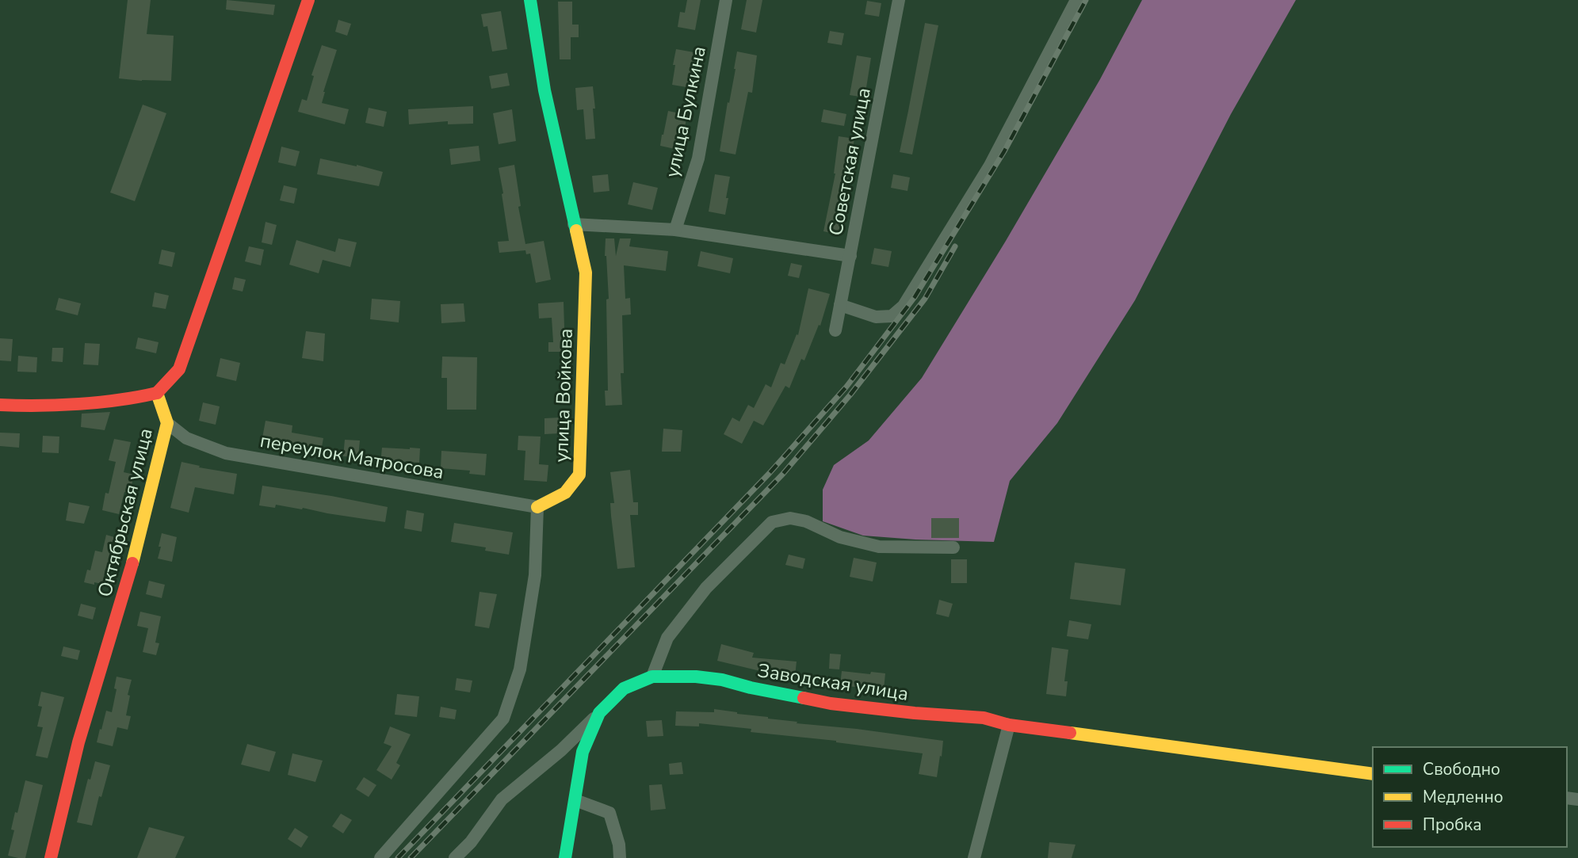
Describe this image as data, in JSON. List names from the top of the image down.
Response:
{
  "streets": {
    "street": [
      "улица Булкина",
      "Советская улица",
      "улица Войкова",
      "переулок Матросова",
      "Октябрьская улица",
      "Заводская улица"
    ]
  },
  "crossings": [
    ["улица Войкова", "переулок Матросова"],
    ["переулок Матросова", "Октябрьская улица"]
  ],
  "legend": ["Свободно", "Медленно", "Пробка"]
}
